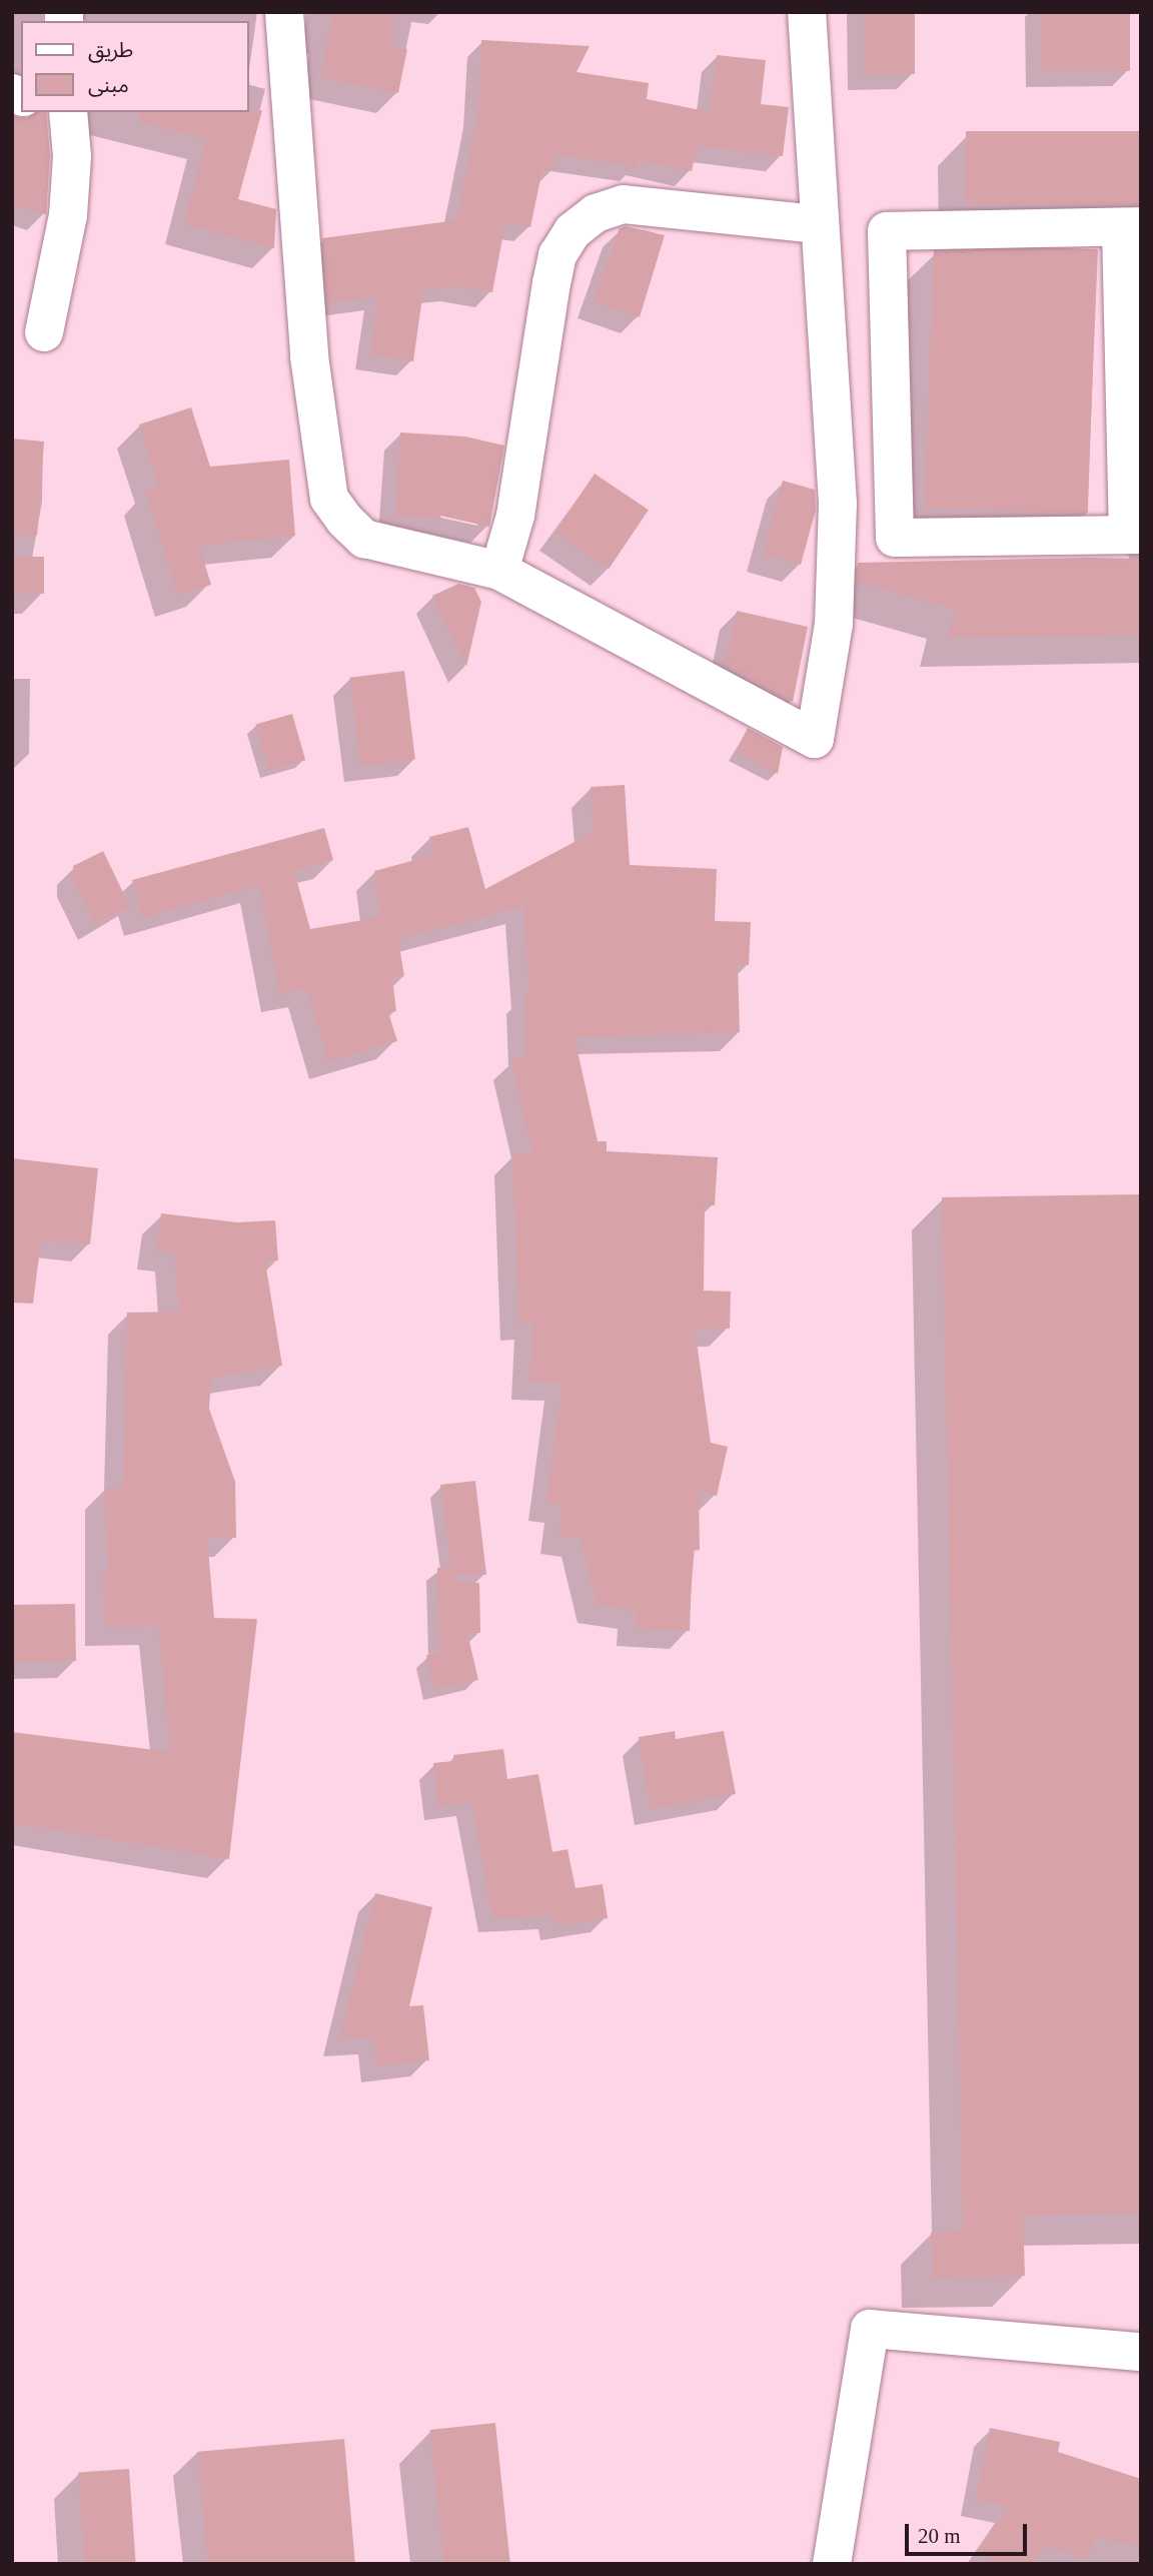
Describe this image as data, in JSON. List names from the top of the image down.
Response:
{
  "legend": ["طريق", "مبنى"],
  "scale_bar": "20 m"
}
